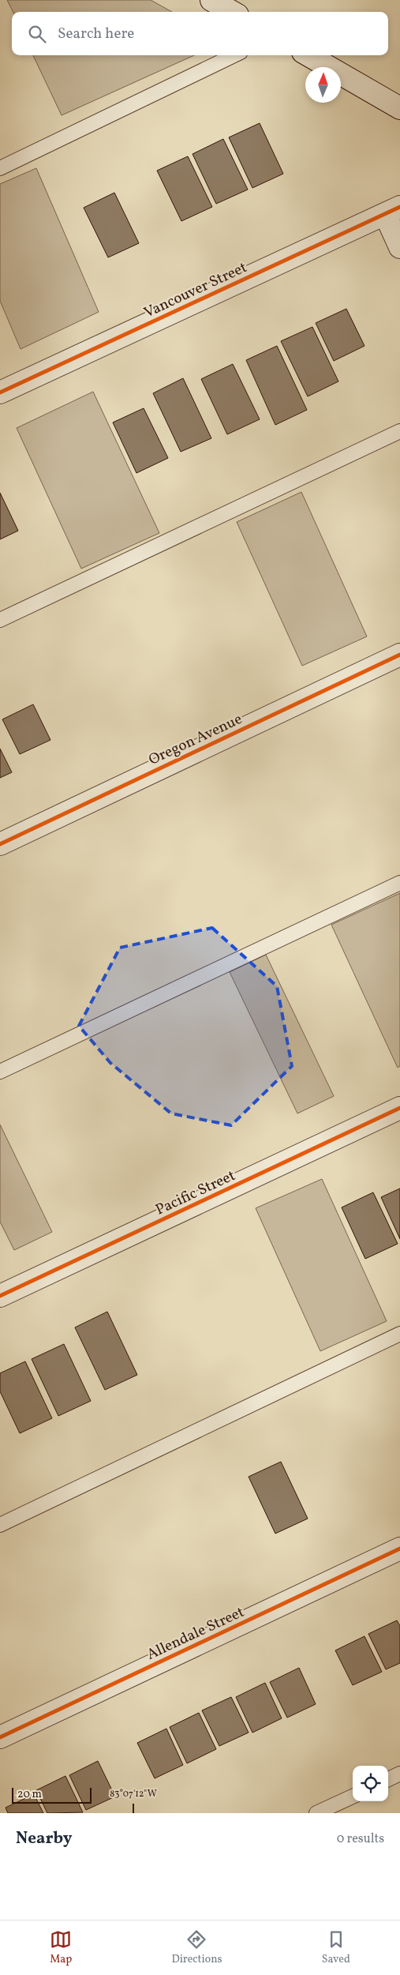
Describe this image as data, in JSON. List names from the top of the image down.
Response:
{
  "streets": {
    "street": [
      "Vancouver Street",
      "Oregon Avenue",
      "Pacific Street",
      "Allendale Street"
    ]
  },
  "scale_bar": "20 m",
  "north": "top",
  "page": {
    "search": "Search here",
    "scale": "20 m",
    "heading": ["Nearby", "0 results"],
    "nav": ["Map", "Directions", "Saved"]
  },
  "coordinates": ["83°07'12\"W"]
}
